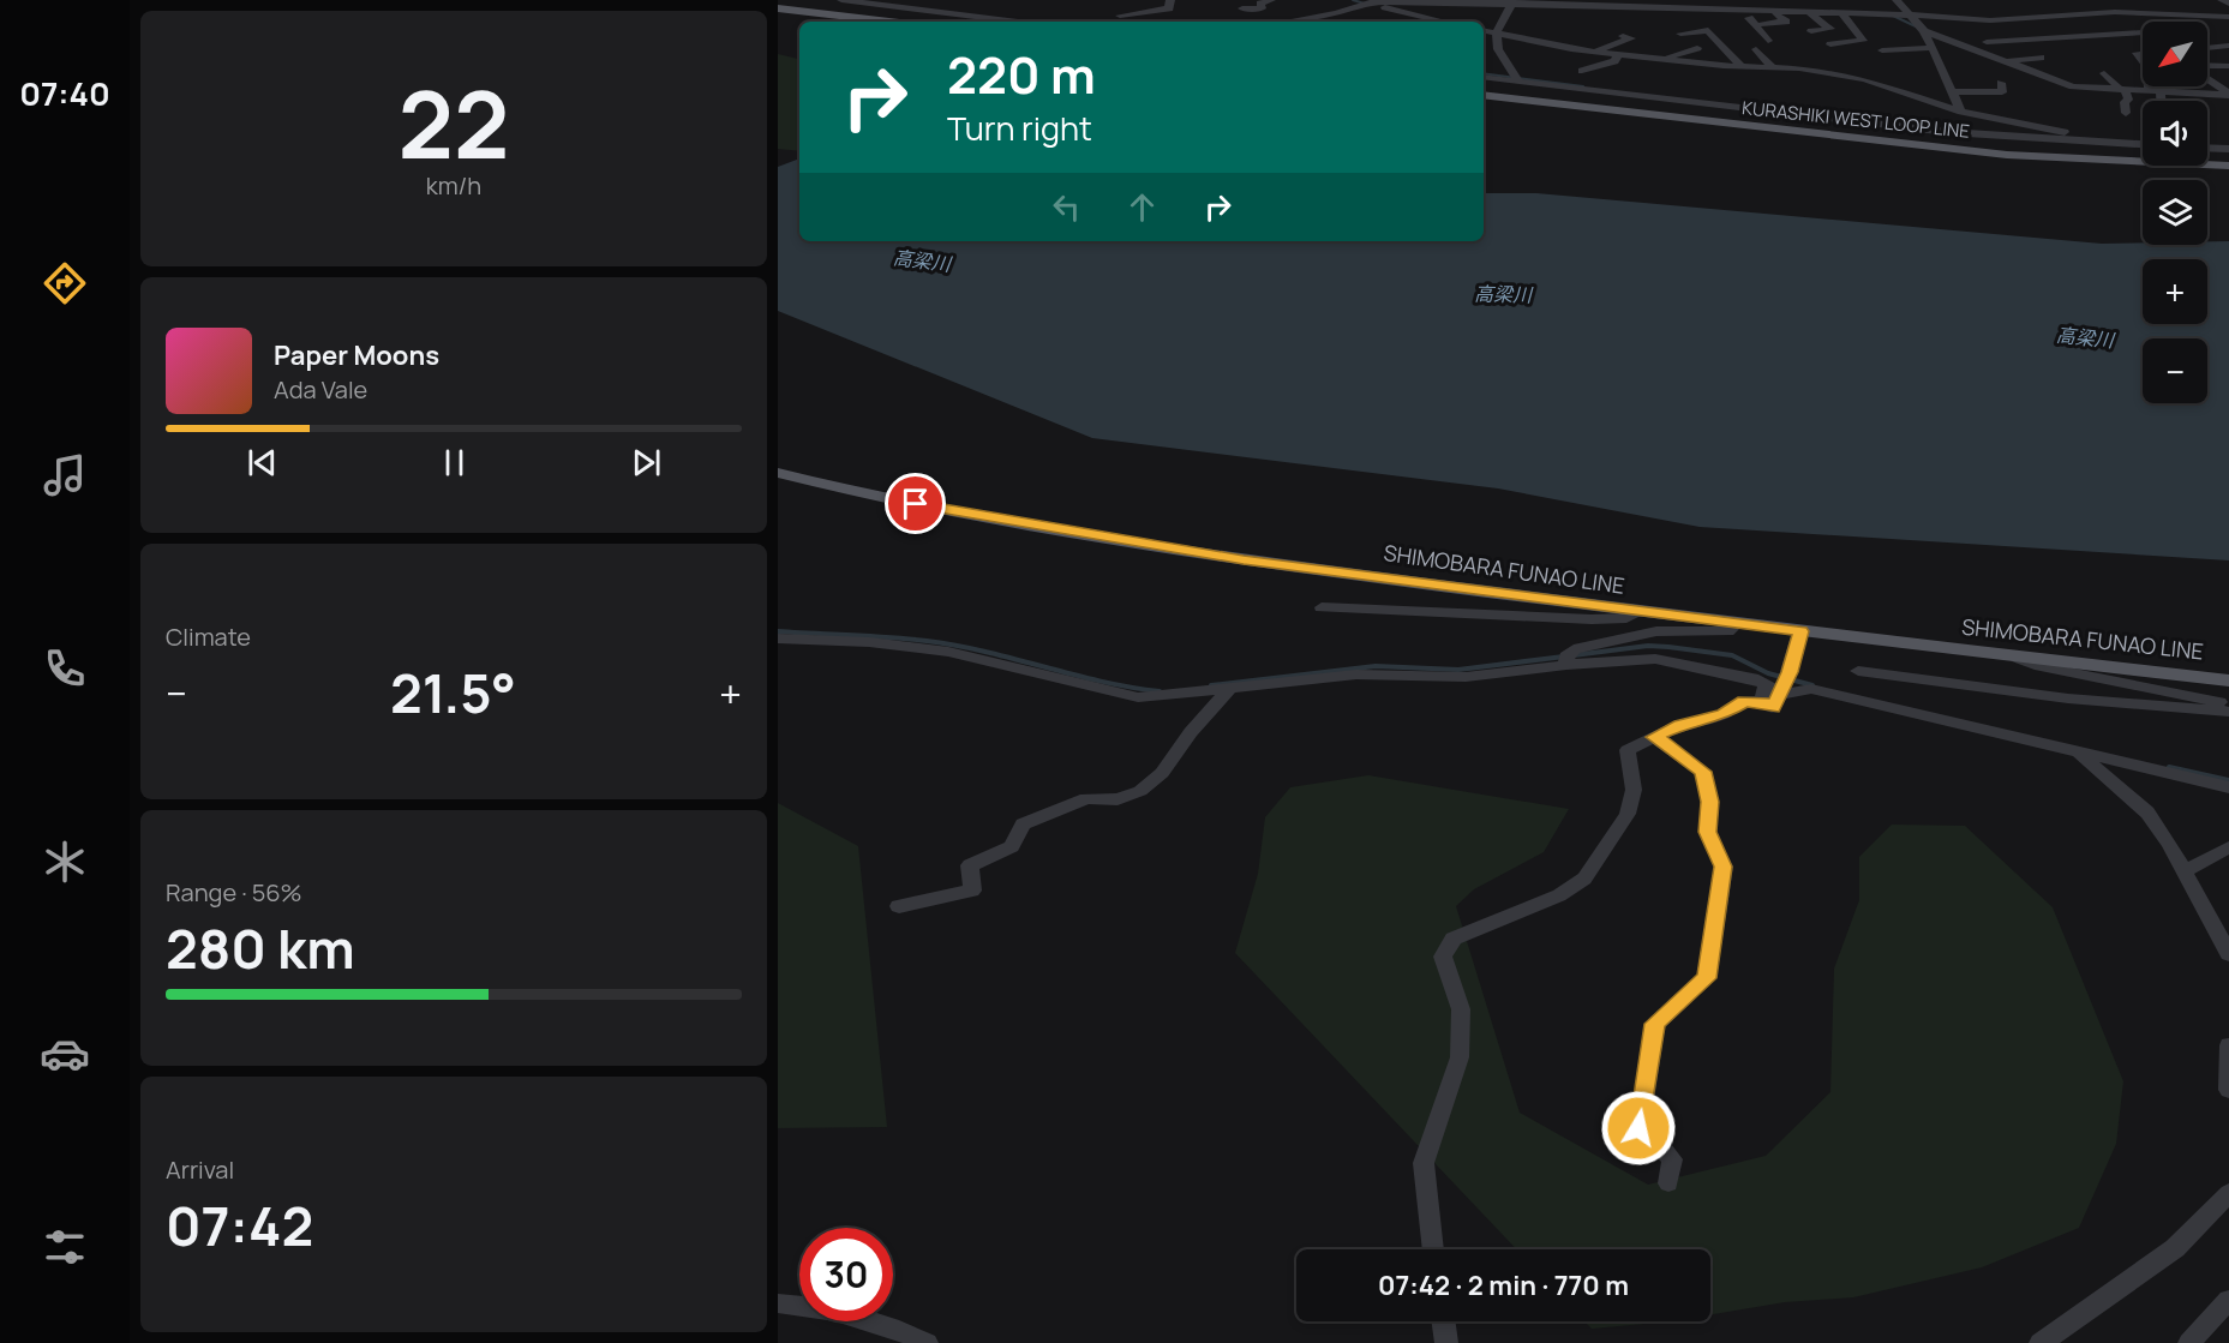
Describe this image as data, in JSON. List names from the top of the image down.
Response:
{
  "streets": {
    "main road": ["KURASHIKI WEST LOOP LINE", "SHIMOBARA FUNAO LINE"]
  },
  "water": ["高梁川"],
  "north": "bottom left",
  "page": {
    "tabs": "07:40",
    "tile": [
      ["22", "km/h"],
      "Climate",
      ["Range · 56%", "280 km"],
      ["Arrival", "07:42"]
    ],
    "map_buttons": ["+", "−"],
    "turn": ["220 m", "Turn right"],
    "song": ["Paper Moons", "Ada Vale"],
    "heat": ["−", "21.5°", "+"],
    "limit": "30",
    "trip": "07:42 · 2 min · 770 m"
  }
}
